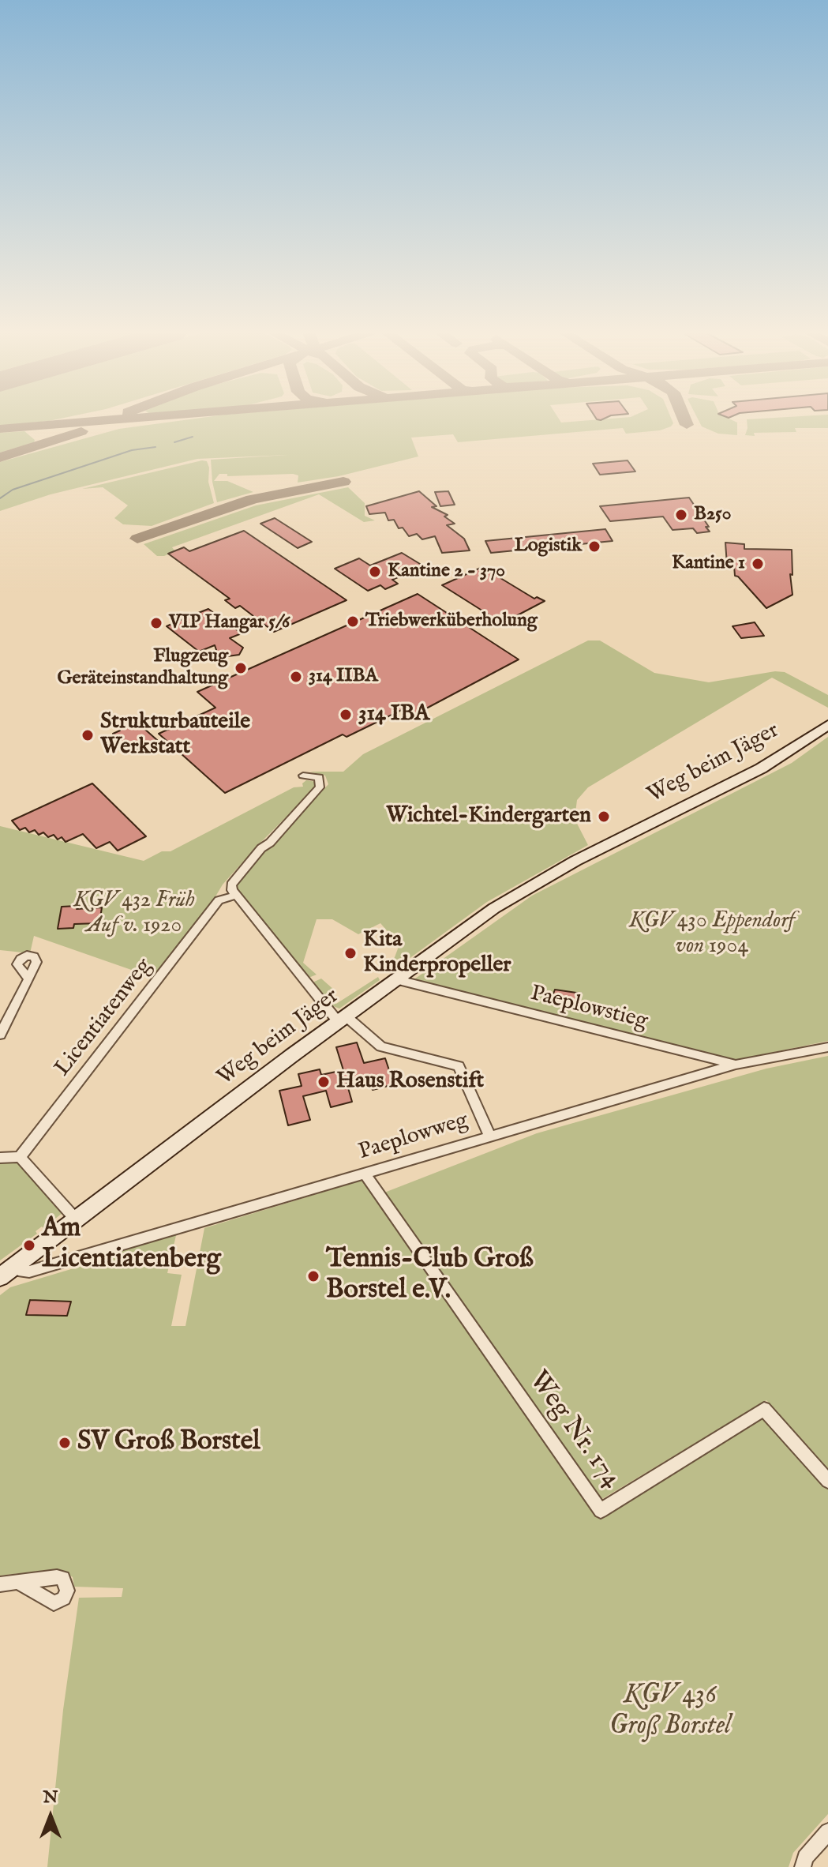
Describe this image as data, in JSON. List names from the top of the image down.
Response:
{
  "streets": {
    "street": [
      "Weg beim Jäger",
      "Paeplowstieg",
      "Licentiatenweg",
      "Paeplowweg",
      "Weg Nr. 174"
    ]
  },
  "crossings": [
    ["Weg beim Jäger", "Paeplowstieg"],
    ["Weg beim Jäger", "Paeplowweg"],
    ["Paeplowstieg", "Paeplowweg"],
    ["Paeplowweg", "Weg Nr. 174"]
  ],
  "parks": ["KGV 432 Früh Auf v. 1920", "KGV 430 Eppendorf von 1904", "KGV 436 Groß Borstel"],
  "places": [
    "B250",
    "Logistik",
    "Kantine 1",
    "Kantine 2 - 370",
    "Triebwerküberholung",
    "VIP Hangar 5/6",
    "Flugzeug Geräteinstandhaltung",
    "314 IIBA",
    "314 IBA",
    "Strukturbauteile Werkstatt",
    "Wichtel-Kindergarten",
    "Kita Kinderpropeller",
    "Haus Rosenstift",
    "Am Licentiatenberg",
    "Tennis-Club Groß Borstel e.V.",
    "SV Groß Borstel"
  ],
  "north": "top"
}
